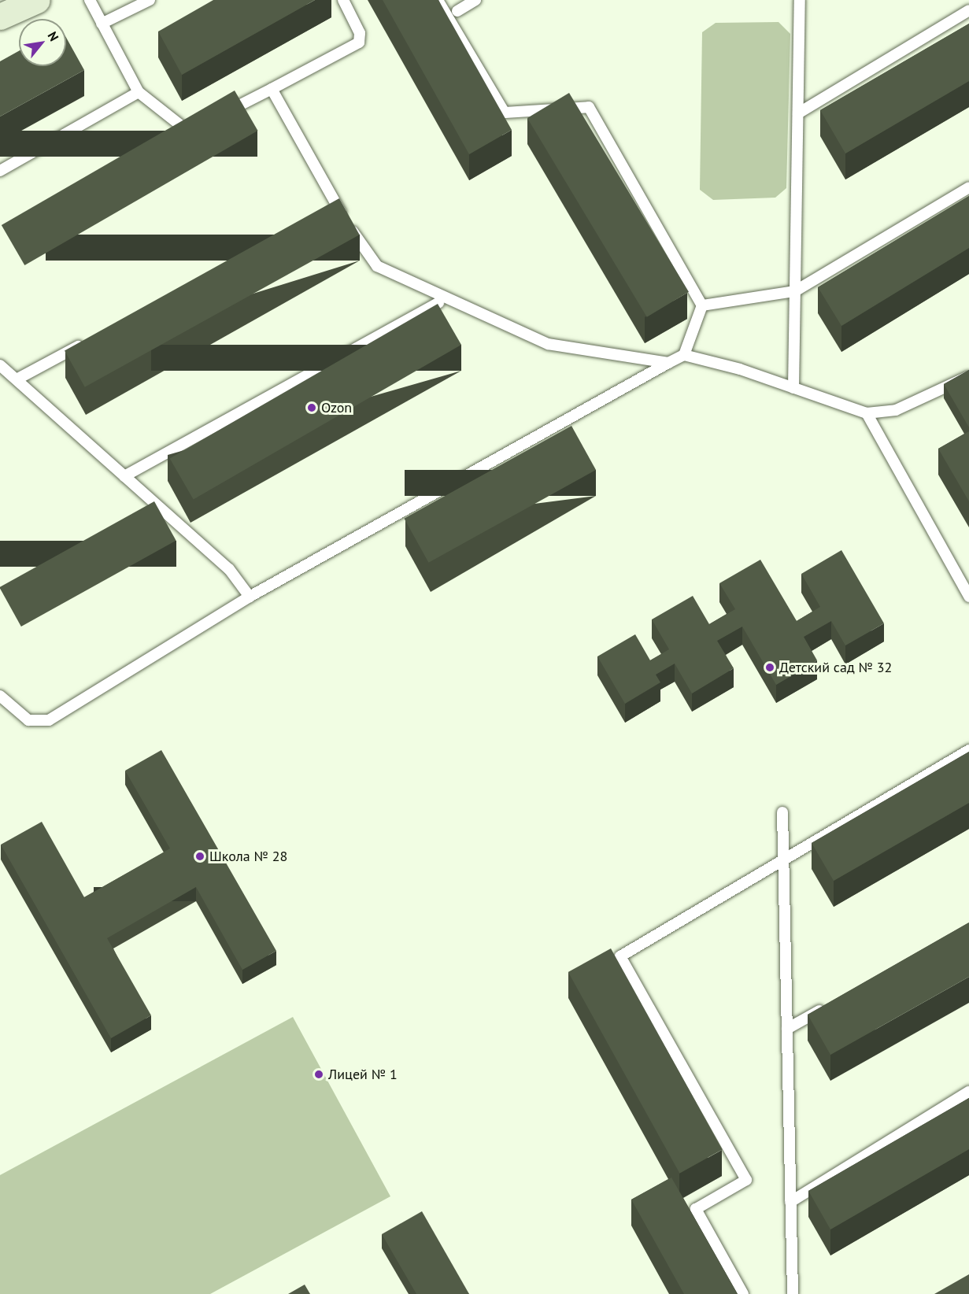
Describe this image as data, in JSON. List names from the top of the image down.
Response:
{
  "places": [
    "Ozon",
    "Детский сад № 32",
    "Школа № 28",
    "Лицей № 1"
  ],
  "north": "top right"
}
